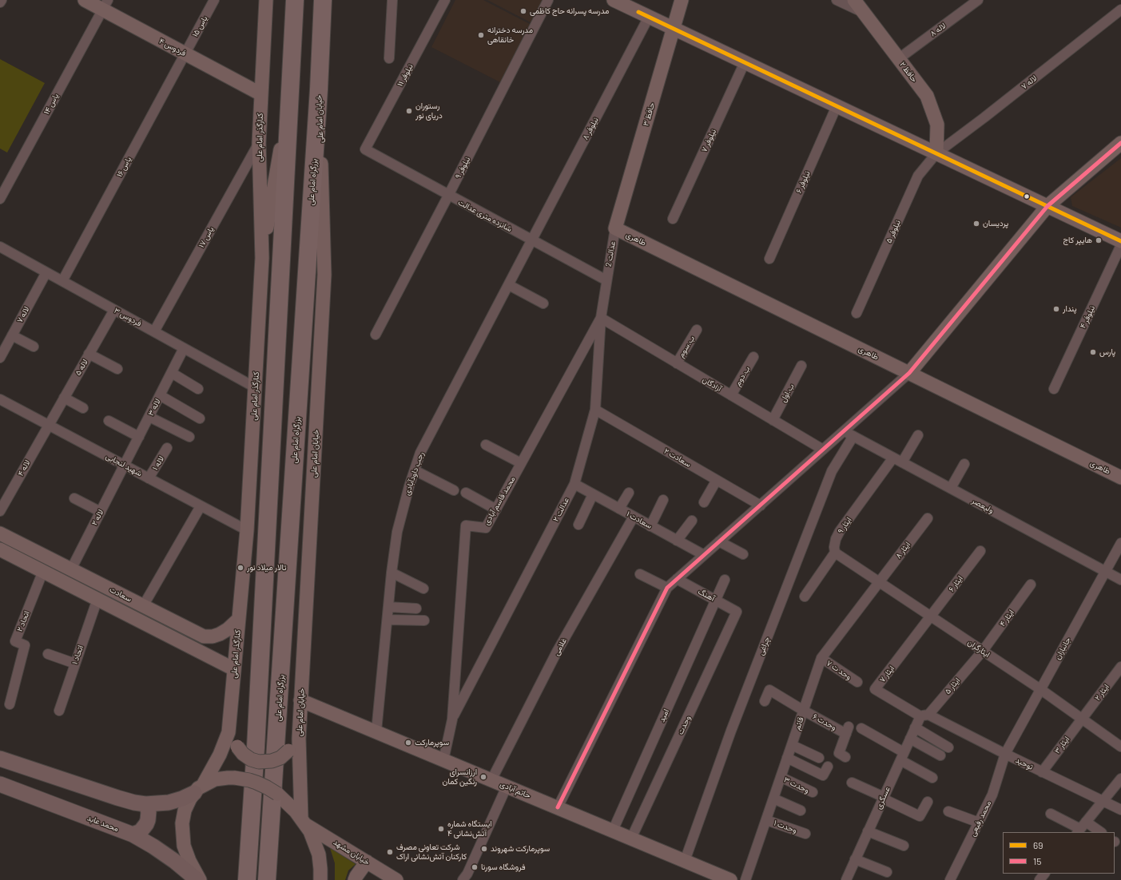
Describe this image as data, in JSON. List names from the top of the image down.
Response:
{
  "streets": {
    "highway": ["بزرگراه امام علی"],
    "main road": ["محمد عابد"],
    "street": [
      "یاس ۱۵",
      "لاله ۸",
      "فردوس ۴",
      "حافظ ۲",
      "نیلوفر ۱۱",
      "لاله ۷",
      "یاس ۱۴",
      "حافظ ۳",
      "خیابان امام علی",
      "نیلوفر ۸",
      "کنارگذر امام علی",
      "نیلوفر ۷",
      "یاس ۱۶",
      "نیلوفر ۹",
      "نیلوفر ۶",
      "شانزده متری عدالت",
      "نیلوفر ۵",
      "یاس ۱۷",
      "طاهری",
      "عدالت 2",
      "فردوس ۳",
      "نیلوفر ۴",
      "ب.سوم",
      "لاله ۵",
      "ب.دوم",
      "آزادگان",
      "ب.اول",
      "لاله ۳",
      "سعادت ۲",
      "لاله ۱",
      "شهید لنجابی",
      "لاله ۴",
      "رجب داودآبادی",
      "محمد قاسم آبادی",
      "ولیعصر",
      "عدالت ۲",
      "لاله ۲",
      "سعادت ۱",
      "ایثار ۹",
      "ایثار ۸",
      "ایثار ۶",
      "سعادت",
      "آهنگ",
      "ایثار ۴",
      "اتحاد ۲",
      "چراغی",
      "غلامی",
      "ایثارگران",
      "جانبازان",
      "اتحاد ۱",
      "وحد ت ۷",
      "ایثار ۷",
      "ایثار ۵",
      "ایثار ۲",
      "امید",
      "وحدت ۶",
      "قائم",
      "وحدت",
      "ایثار ۳",
      "توحید",
      "وحدت ۳",
      "حاتم آبادی",
      "عسگری",
      "محمد رفیعی",
      "وحدت ۱",
      "خیابان مشهد"
    ]
  },
  "crossings": [
    ["یاس ۱۵", "فردوس ۴"],
    ["یاس ۱۵", "یاس ۱۶"],
    ["لاله ۸", "حافظ ۲"],
    ["فردوس ۴", "یاس ۱۴"],
    ["فردوس ۴", "کنارگذر امام علی"],
    ["فردوس ۴", "یاس ۱۶"],
    ["حافظ ۲", "لاله ۷"],
    ["حافظ ۲", "نیلوفر ۵"],
    ["نیلوفر ۱۱", "شانزده متری عدالت"],
    ["لاله ۷", "نیلوفر ۵"],
    ["لاله ۷", "فردوس ۳"],
    ["حافظ ۳", "طاهری"],
    ["حافظ ۳", "عدالت 2"],
    ["خیابان امام علی", "بزرگراه امام علی"],
    ["خیابان امام علی", "حاتم آبادی"],
    ["خیابان امام علی", "خیابان مشهد"],
    ["نیلوفر ۸", "شانزده متری عدالت"],
    ["نیلوفر ۸", "رجب داودآبادی"],
    ["کنارگذر امام علی", "یاس ۱۷"],
    ["کنارگذر امام علی", "فردوس ۳"],
    ["کنارگذر امام علی", "شهید لنجابی"],
    ["کنارگذر امام علی", "سعادت"],
    ["کنارگذر امام علی", "محمد عابد"],
    ["یاس ۱۶", "فردوس ۳"],
    ["نیلوفر ۹", "شانزده متری عدالت"],
    ["شانزده متری عدالت", "عدالت 2"],
    ["شانزده متری عدالت", "رجب داودآبادی"],
    ["شانزده متری عدالت", "عدالت ۲"],
    ["یاس ۱۷", "فردوس ۳"],
    ["طاهری", "عدالت 2"],
    ["عدالت 2", "عدالت ۲"],
    ["فردوس ۳", "لاله ۵"],
    ["فردوس ۳", "لاله ۳"],
    ["ب.سوم", "آزادگان"],
    ["لاله ۵", "شهید لنجابی"],
    ["لاله ۵", "لاله ۴"],
    ["ب.دوم", "آزادگان"],
    ["آزادگان", "ب.اول"],
    ["آزادگان", "محمد قاسم آبادی"],
    ["آزادگان", "عدالت ۲"],
    ["لاله ۳", "شهید لنجابی"],
    ["لاله ۳", "لاله ۲"],
    ["سعادت ۲", "عدالت ۲"],
    ["لاله ۱", "شهید لنجابی"],
    ["شهید لنجابی", "لاله ۴"],
    ["شهید لنجابی", "لاله ۲"],
    ["رجب داودآبادی", "حاتم آبادی"],
    ["محمد قاسم آبادی", "عدالت ۲"],
    ["محمد قاسم آبادی", "حاتم آبادی"],
    ["ولیعصر", "ایثار ۹"],
    ["ولیعصر", "چراغی"],
    ["ولیعصر", "جانبازان"],
    ["عدالت ۲", "سعادت ۱"],
    ["لاله ۲", "سعادت"],
    ["سعادت ۱", "غلامی"],
    ["ایثار ۹", "ایثارگران"],
    ["ایثار ۸", "ایثارگران"],
    ["ایثار ۸", "قائم"],
    ["ایثار ۶", "ایثارگران"],
    ["ایثار ۶", "ایثار ۷"],
    ["سعادت", "اتحاد ۲"],
    ["سعادت", "اتحاد ۱"],
    ["آهنگ", "امید"],
    ["آهنگ", "وحدت"],
    ["ایثار ۴", "ایثارگران"],
    ["ایثار ۴", "ایثار ۵"],
    ["چراغی", "حاتم آبادی"],
    ["غلامی", "حاتم آبادی"],
    ["ایثارگران", "جانبازان"],
    ["ایثارگران", "ایثار ۷"],
    ["ایثارگران", "ایثار ۵"],
    ["ایثارگران", "ایثار ۲"],
    ["ایثارگران", "قائم"],
    ["ایثارگران", "ایثار ۳"],
    ["جانبازان", "توحید"],
    ["جانبازان", "محمد رفیعی"],
    ["وحد ت ۷", "قائم"],
    ["ایثار ۷", "ایثار ۵"],
    ["ایثار ۷", "توحید"],
    ["ایثار ۷", "عسگری"],
    ["ایثار ۵", "توحید"],
    ["ایثار ۵", "عسگری"],
    ["ایثار ۲", "ایثار ۳"],
    ["امید", "حاتم آبادی"],
    ["وحدت ۶", "قائم"],
    ["قائم", "وحدت ۳"],
    ["قائم", "وحدت ۱"],
    ["وحدت", "حاتم آبادی"],
    ["ایثار ۳", "توحید"],
    ["توحید", "عسگری"],
    ["توحید", "محمد رفیعی"]
  ],
  "places": [
    "مدرسه پسرانه حاج کاظمی",
    "مدرسه دخترانه خانقاهی",
    "رستوران دریای نور",
    "پردیسان",
    "هایپر کاج",
    "پندار",
    "پارس",
    "تالار میلاد نور",
    "سوپرمارکت",
    "ارزانسرای رنگین کمان",
    "ایستگاه شماره ۴ آتش‌نشانی",
    "سوپرمارکت شهروند",
    "شرکت تعاونی مصرف کارکنان آتش‌نشانی اراک",
    "فروشگاه سورنا"
  ],
  "lines": ["transit line 69", "transit line 15"],
  "legend": ["69", "15"]
}
